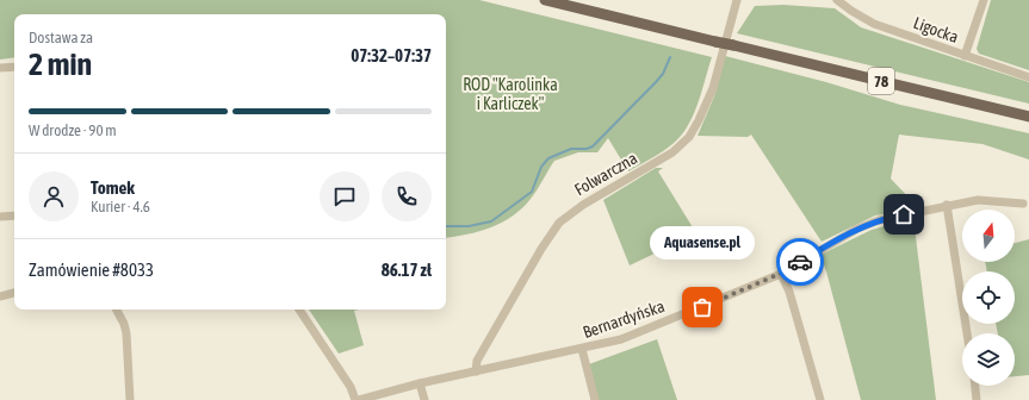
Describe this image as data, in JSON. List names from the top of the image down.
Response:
{
  "streets": {
    "main road": ["78"],
    "street": ["Ligocka", "Folwarczna", "Bernardyńska"]
  },
  "crossings": [
    ["Folwarczna", "Bernardyńska"]
  ],
  "parks": ["ROD \"Karolinka i Karliczek\""],
  "places": ["Aquasense.pl"],
  "north": "top",
  "page": {
    "heading": ["2 min", "Dostawa za", "07:32–07:37"],
    "panel": [
      "Tomek",
      "Kurier · 4.6",
      "Zamówienie #8033",
      "86.17 zł"
    ],
    "bar": "W drodze · 90 m",
    "bubble": "Aquasense.pl"
  }
}
